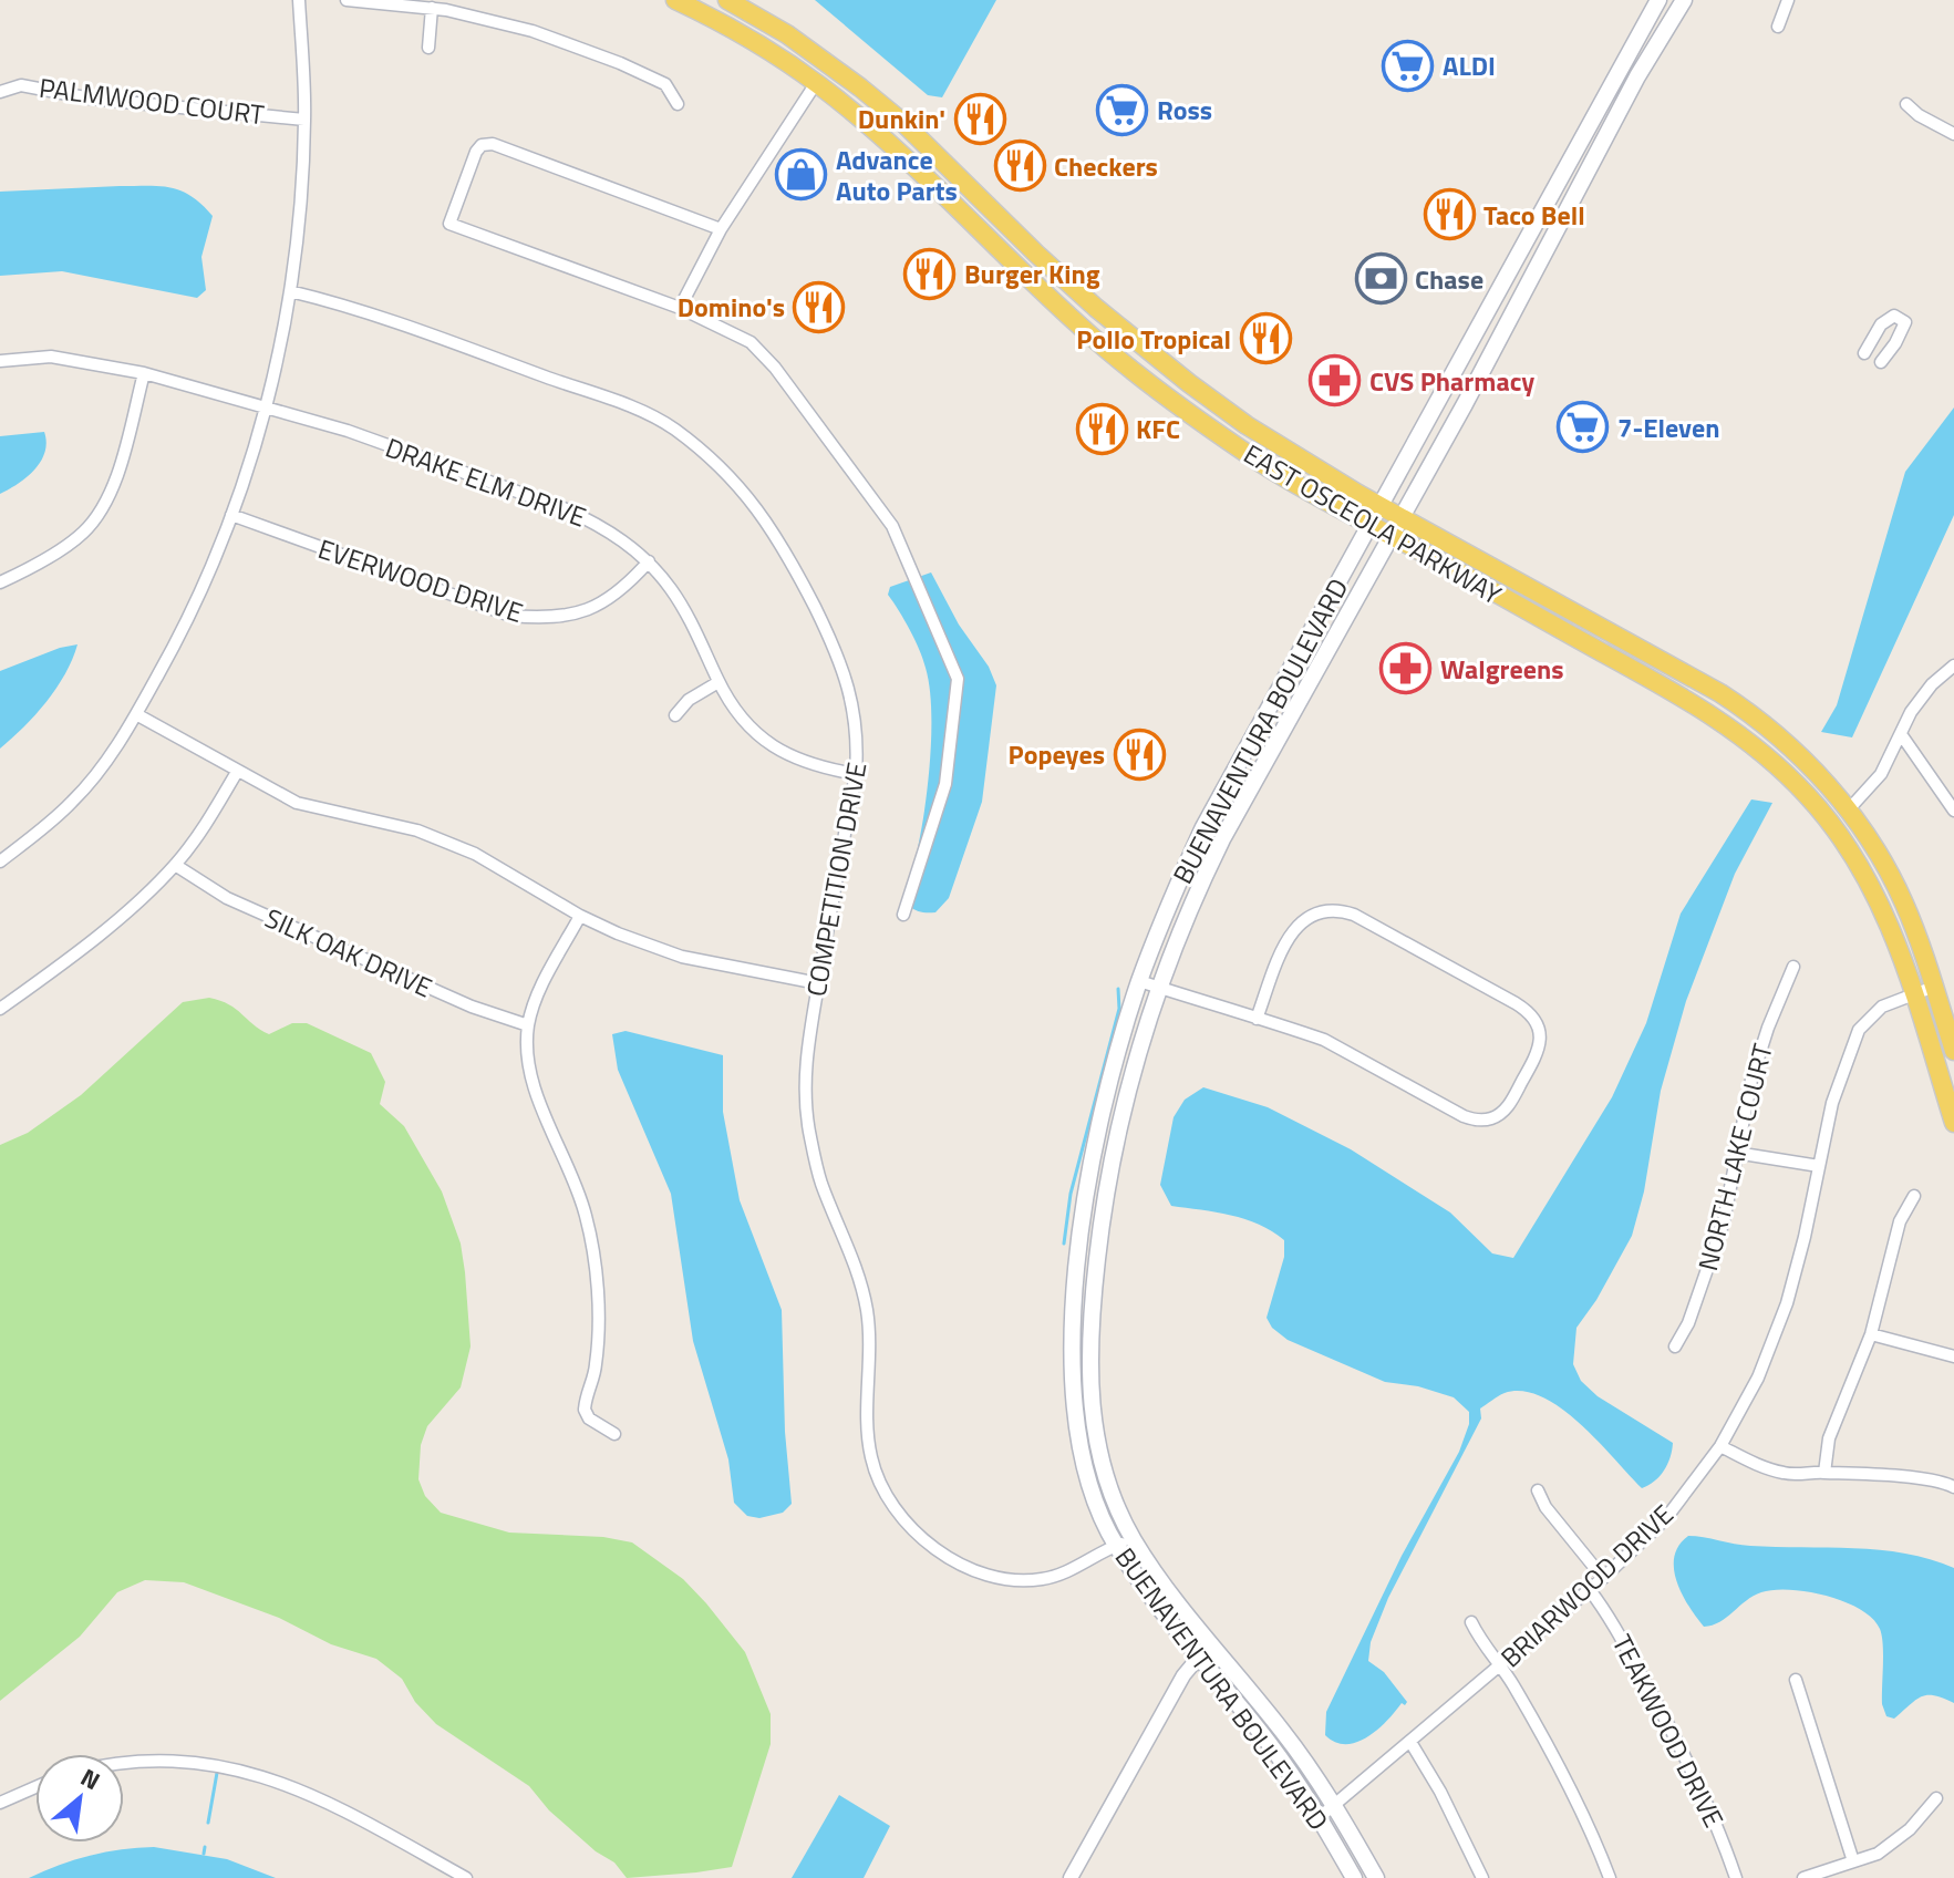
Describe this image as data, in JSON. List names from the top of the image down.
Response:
{
  "streets": {
    "main road": ["EAST OSCEOLA PARKWAY", "BUENAVENTURA BOULEVARD"],
    "street": [
      "PALMWOOD COURT",
      "DRAKE ELM DRIVE",
      "EVERWOOD DRIVE",
      "COMPETITION DRIVE",
      "SILK OAK DRIVE",
      "NORTH LAKE COURT",
      "BRIARWOOD DRIVE",
      "TEAKWOOD DRIVE"
    ]
  },
  "crossings": [
    ["DRAKE ELM DRIVE", "EVERWOOD DRIVE"],
    ["DRAKE ELM DRIVE", "COMPETITION DRIVE"],
    ["EAST OSCEOLA PARKWAY", "BUENAVENTURA BOULEVARD"],
    ["EAST OSCEOLA PARKWAY", "BRIARWOOD DRIVE"],
    ["BUENAVENTURA BOULEVARD", "COMPETITION DRIVE"],
    ["BUENAVENTURA BOULEVARD", "BRIARWOOD DRIVE"],
    ["BRIARWOOD DRIVE", "TEAKWOOD DRIVE"]
  ],
  "places": {
    "supermarket": ["ALDI", "Ross", "7-Eleven"],
    "restaurant": [
      "Dunkin'",
      "Checkers",
      "Taco Bell",
      "Burger King",
      "Domino's",
      "Pollo Tropical",
      "KFC",
      "Popeyes"
    ],
    "shop": ["Advance Auto Parts"],
    "bank": ["Chase"],
    "pharmacy": ["CVS Pharmacy", "Walgreens"]
  },
  "north": "top right"
}
